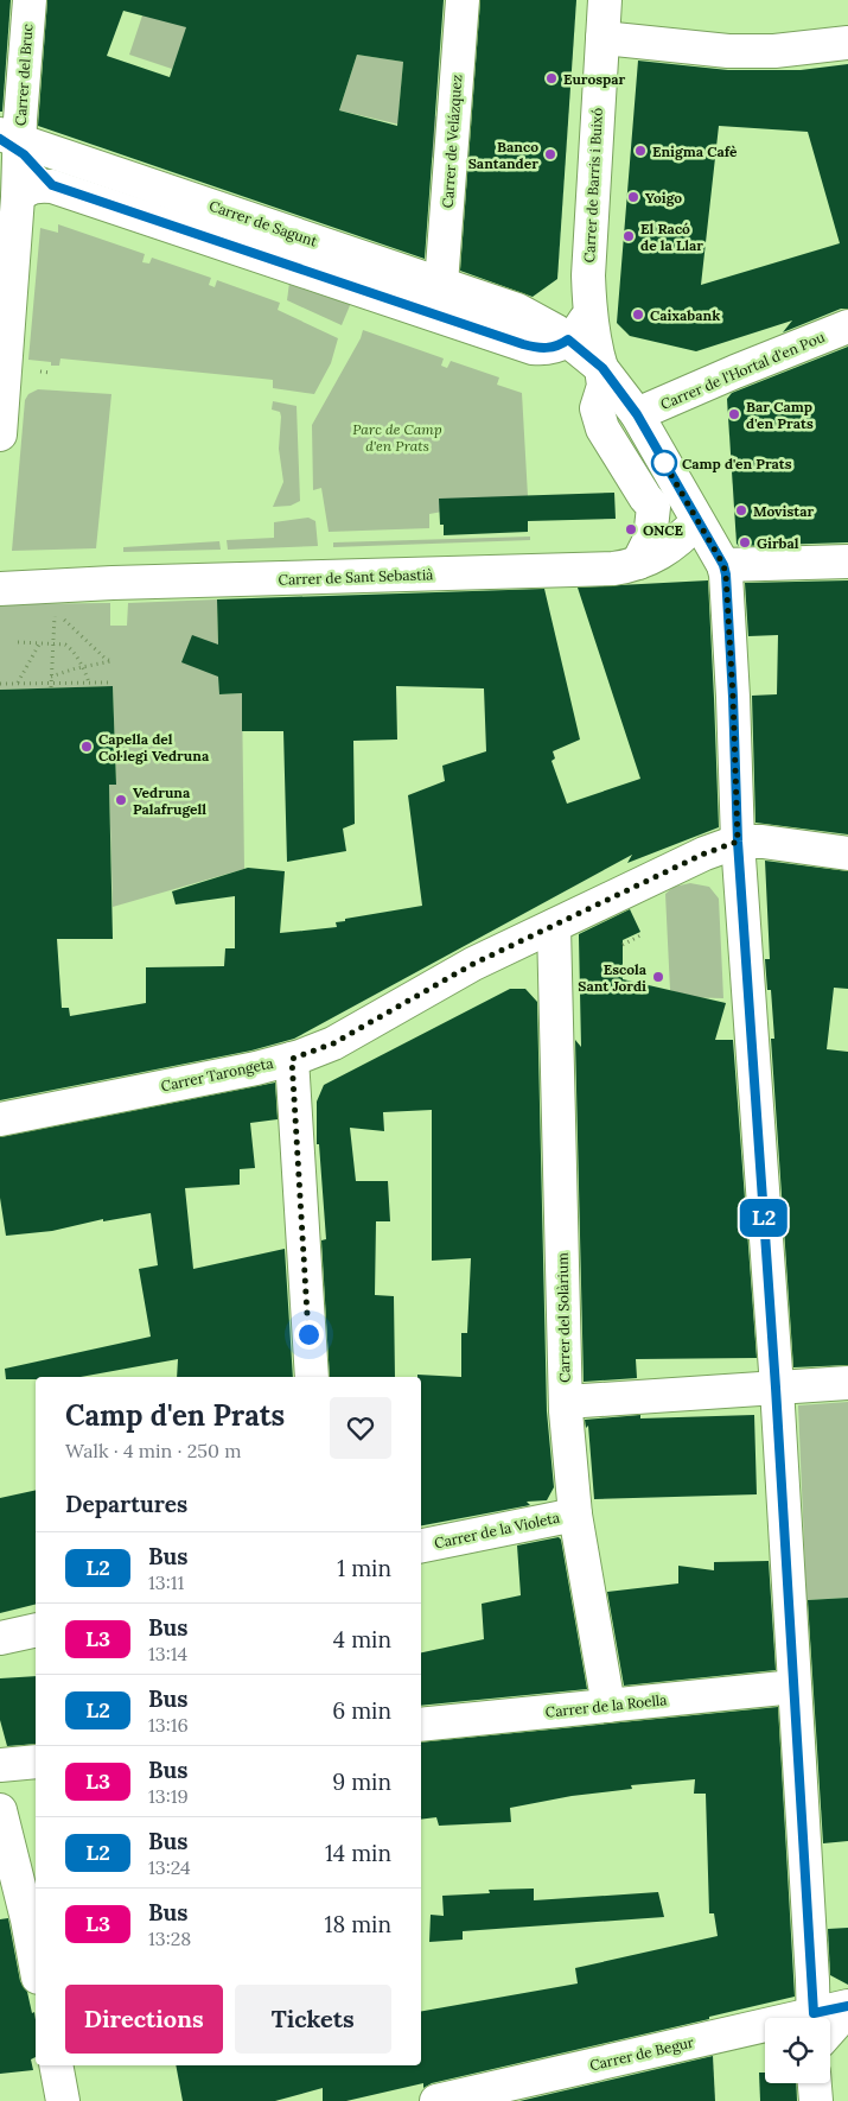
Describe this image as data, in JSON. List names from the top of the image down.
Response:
{
  "streets": {
    "street": [
      "Carrer del Bruc",
      "Carrer de Velázquez",
      "Carrer de Barris i Buixó",
      "Carrer de Sagunt",
      "Carrer de l'Hortal d'en Pou",
      "Carrer de Sant Sebastià",
      "Carrer Tarongeta",
      "Carrer del Solàrium",
      "Carrer de la Violeta",
      "Carrer de la Roella",
      "Carrer de Begur"
    ]
  },
  "crossings": [
    ["Carrer del Bruc", "Carrer de Sagunt"],
    ["Carrer de Velázquez", "Carrer de Sagunt"],
    ["Carrer de Barris i Buixó", "Carrer de Sagunt"],
    ["Carrer Tarongeta", "Carrer del Solàrium"],
    ["Carrer del Solàrium", "Carrer de la Violeta"],
    ["Carrer del Solàrium", "Carrer de la Roella"]
  ],
  "parks": ["Parc de Camp d'en Prats"],
  "places": [
    "Eurospar",
    "Enigma Cafè",
    "Banco Santander",
    "Yoigo",
    "El Racó de la Llar",
    "Caixabank",
    "Bar Camp d'en Prats",
    "Camp d'en Prats",
    "Movistar",
    "ONCE",
    "Girbal",
    "Capella del Col·legi Vedruna",
    "Vedruna Palafrugell",
    "Escola Sant Jordi"
  ],
  "lines": ["bus line L2"],
  "page": {
    "on_map": "L2",
    "heading": [
      ["Camp d'en Prats", "Walk · 4 min · 250 m"],
      "Departures"
    ],
    "list": [
      {
        "mark": "L2",
        "name": "Bus",
        "note": "13:11",
        "value": "1 min"
      },
      {
        "mark": "L3",
        "name": "Bus",
        "note": "13:14",
        "value": "4 min"
      },
      {
        "mark": "L2",
        "name": "Bus",
        "note": "13:16",
        "value": "6 min"
      },
      {
        "mark": "L3",
        "name": "Bus",
        "note": "13:19",
        "value": "9 min"
      },
      {
        "mark": "L2",
        "name": "Bus",
        "note": "13:24",
        "value": "14 min"
      },
      {
        "mark": "L3",
        "name": "Bus",
        "note": "13:28",
        "value": "18 min"
      }
    ],
    "buttons": ["Directions", "Tickets"]
  }
}
